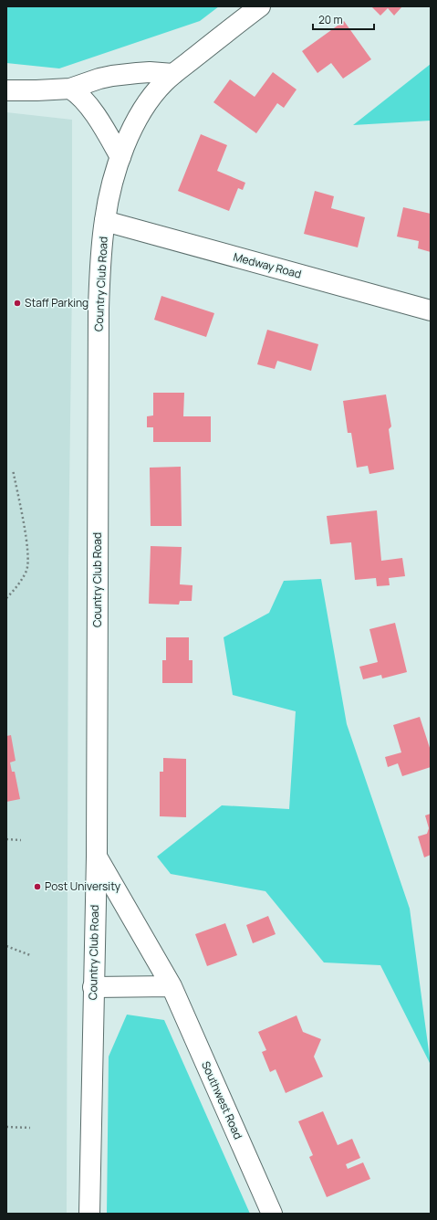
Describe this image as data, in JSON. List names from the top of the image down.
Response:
{
  "streets": {
    "street": ["Medway Road", "Country Club Road", "Southwest Road"]
  },
  "crossings": [
    ["Medway Road", "Country Club Road"],
    ["Country Club Road", "Southwest Road"]
  ],
  "places": ["Staff Parking", "Post University"],
  "scale_bar": "20 m"
}
